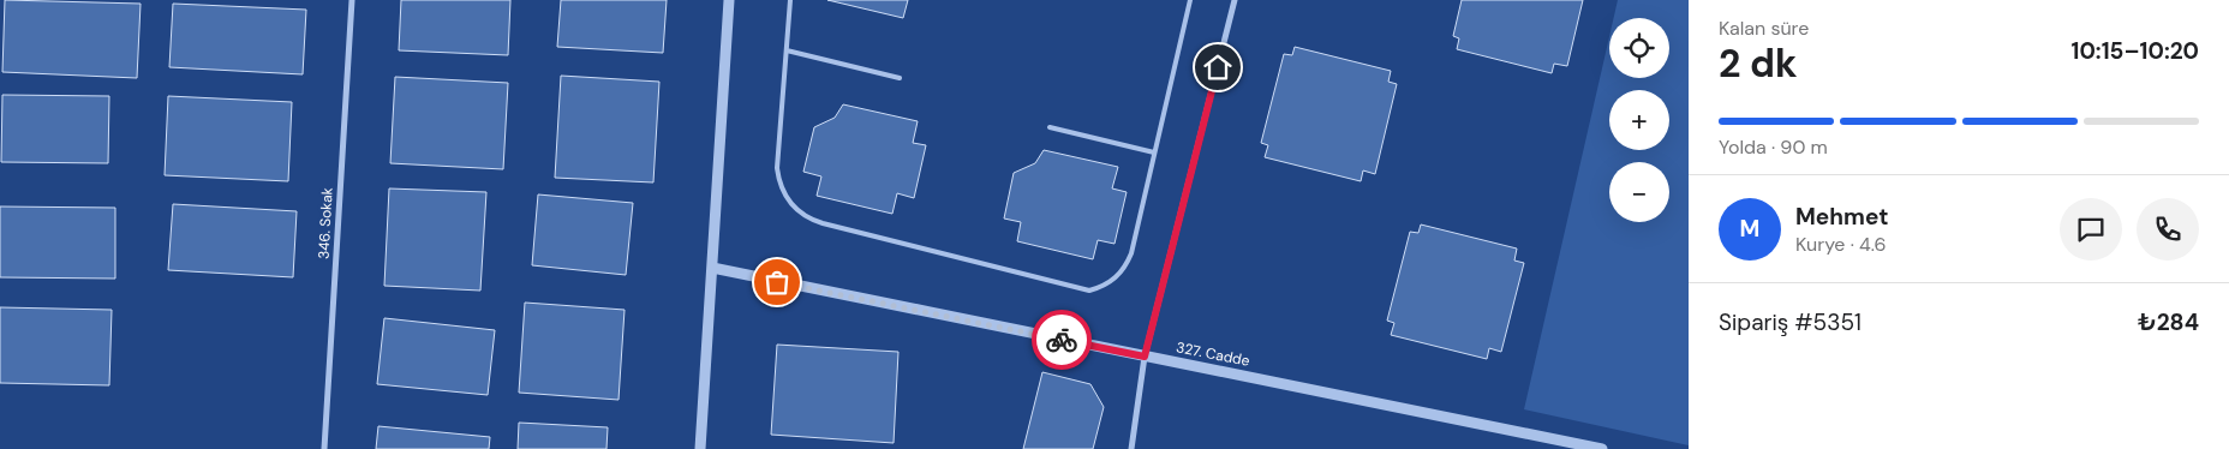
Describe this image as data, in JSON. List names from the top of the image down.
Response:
{
  "streets": {
    "street": ["346. Sokak", "327. Cadde"]
  },
  "page": {
    "heading": ["2 dk", "Kalan süre", "10:15–10:20"],
    "panel": [
      "Mehmet",
      "Kurye · 4.6",
      "Sipariş #5351",
      "₺284"
    ],
    "map_buttons": ["+", "−"],
    "bar": "Yolda · 90 m",
    "round": "M"
  }
}
